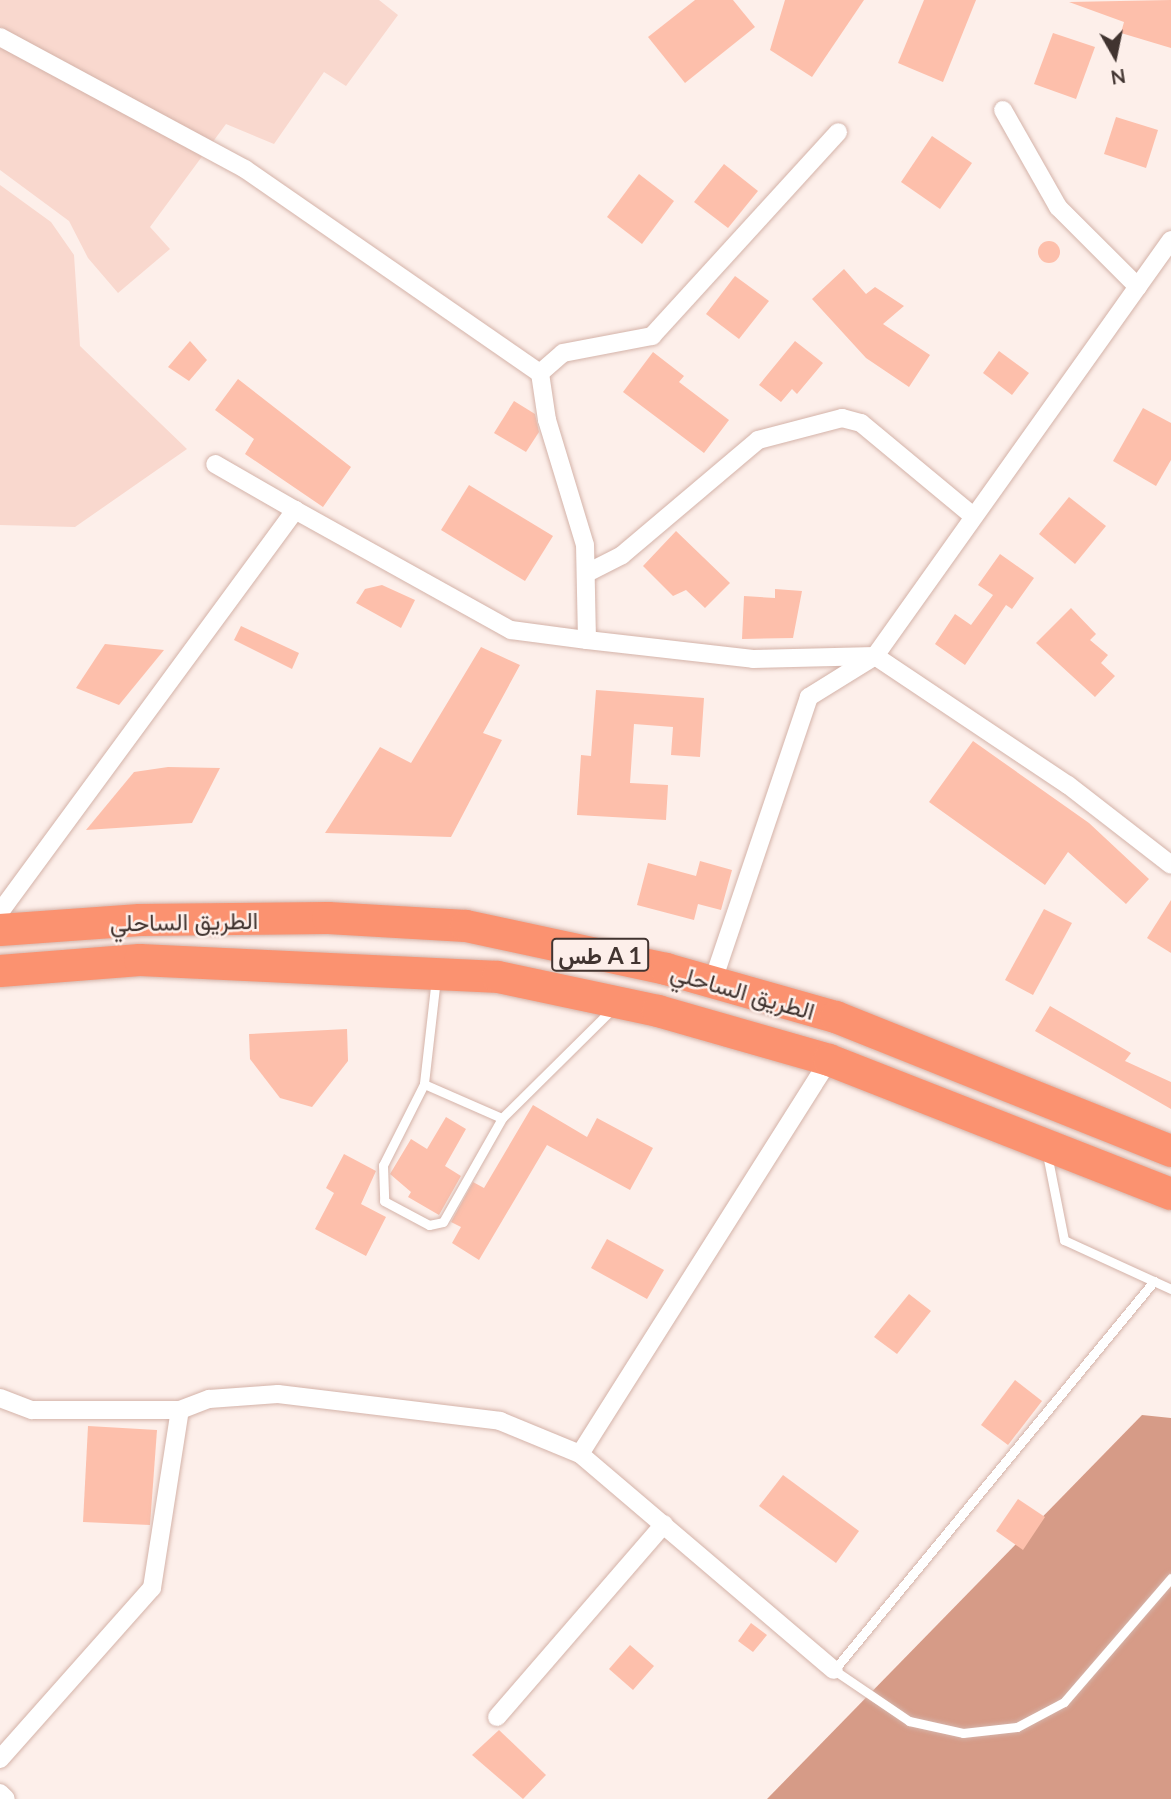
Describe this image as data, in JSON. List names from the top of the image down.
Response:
{
  "streets": {
    "highway": ["الطريق الساحلي", "طس A 1"]
  },
  "north": "bottom"
}
